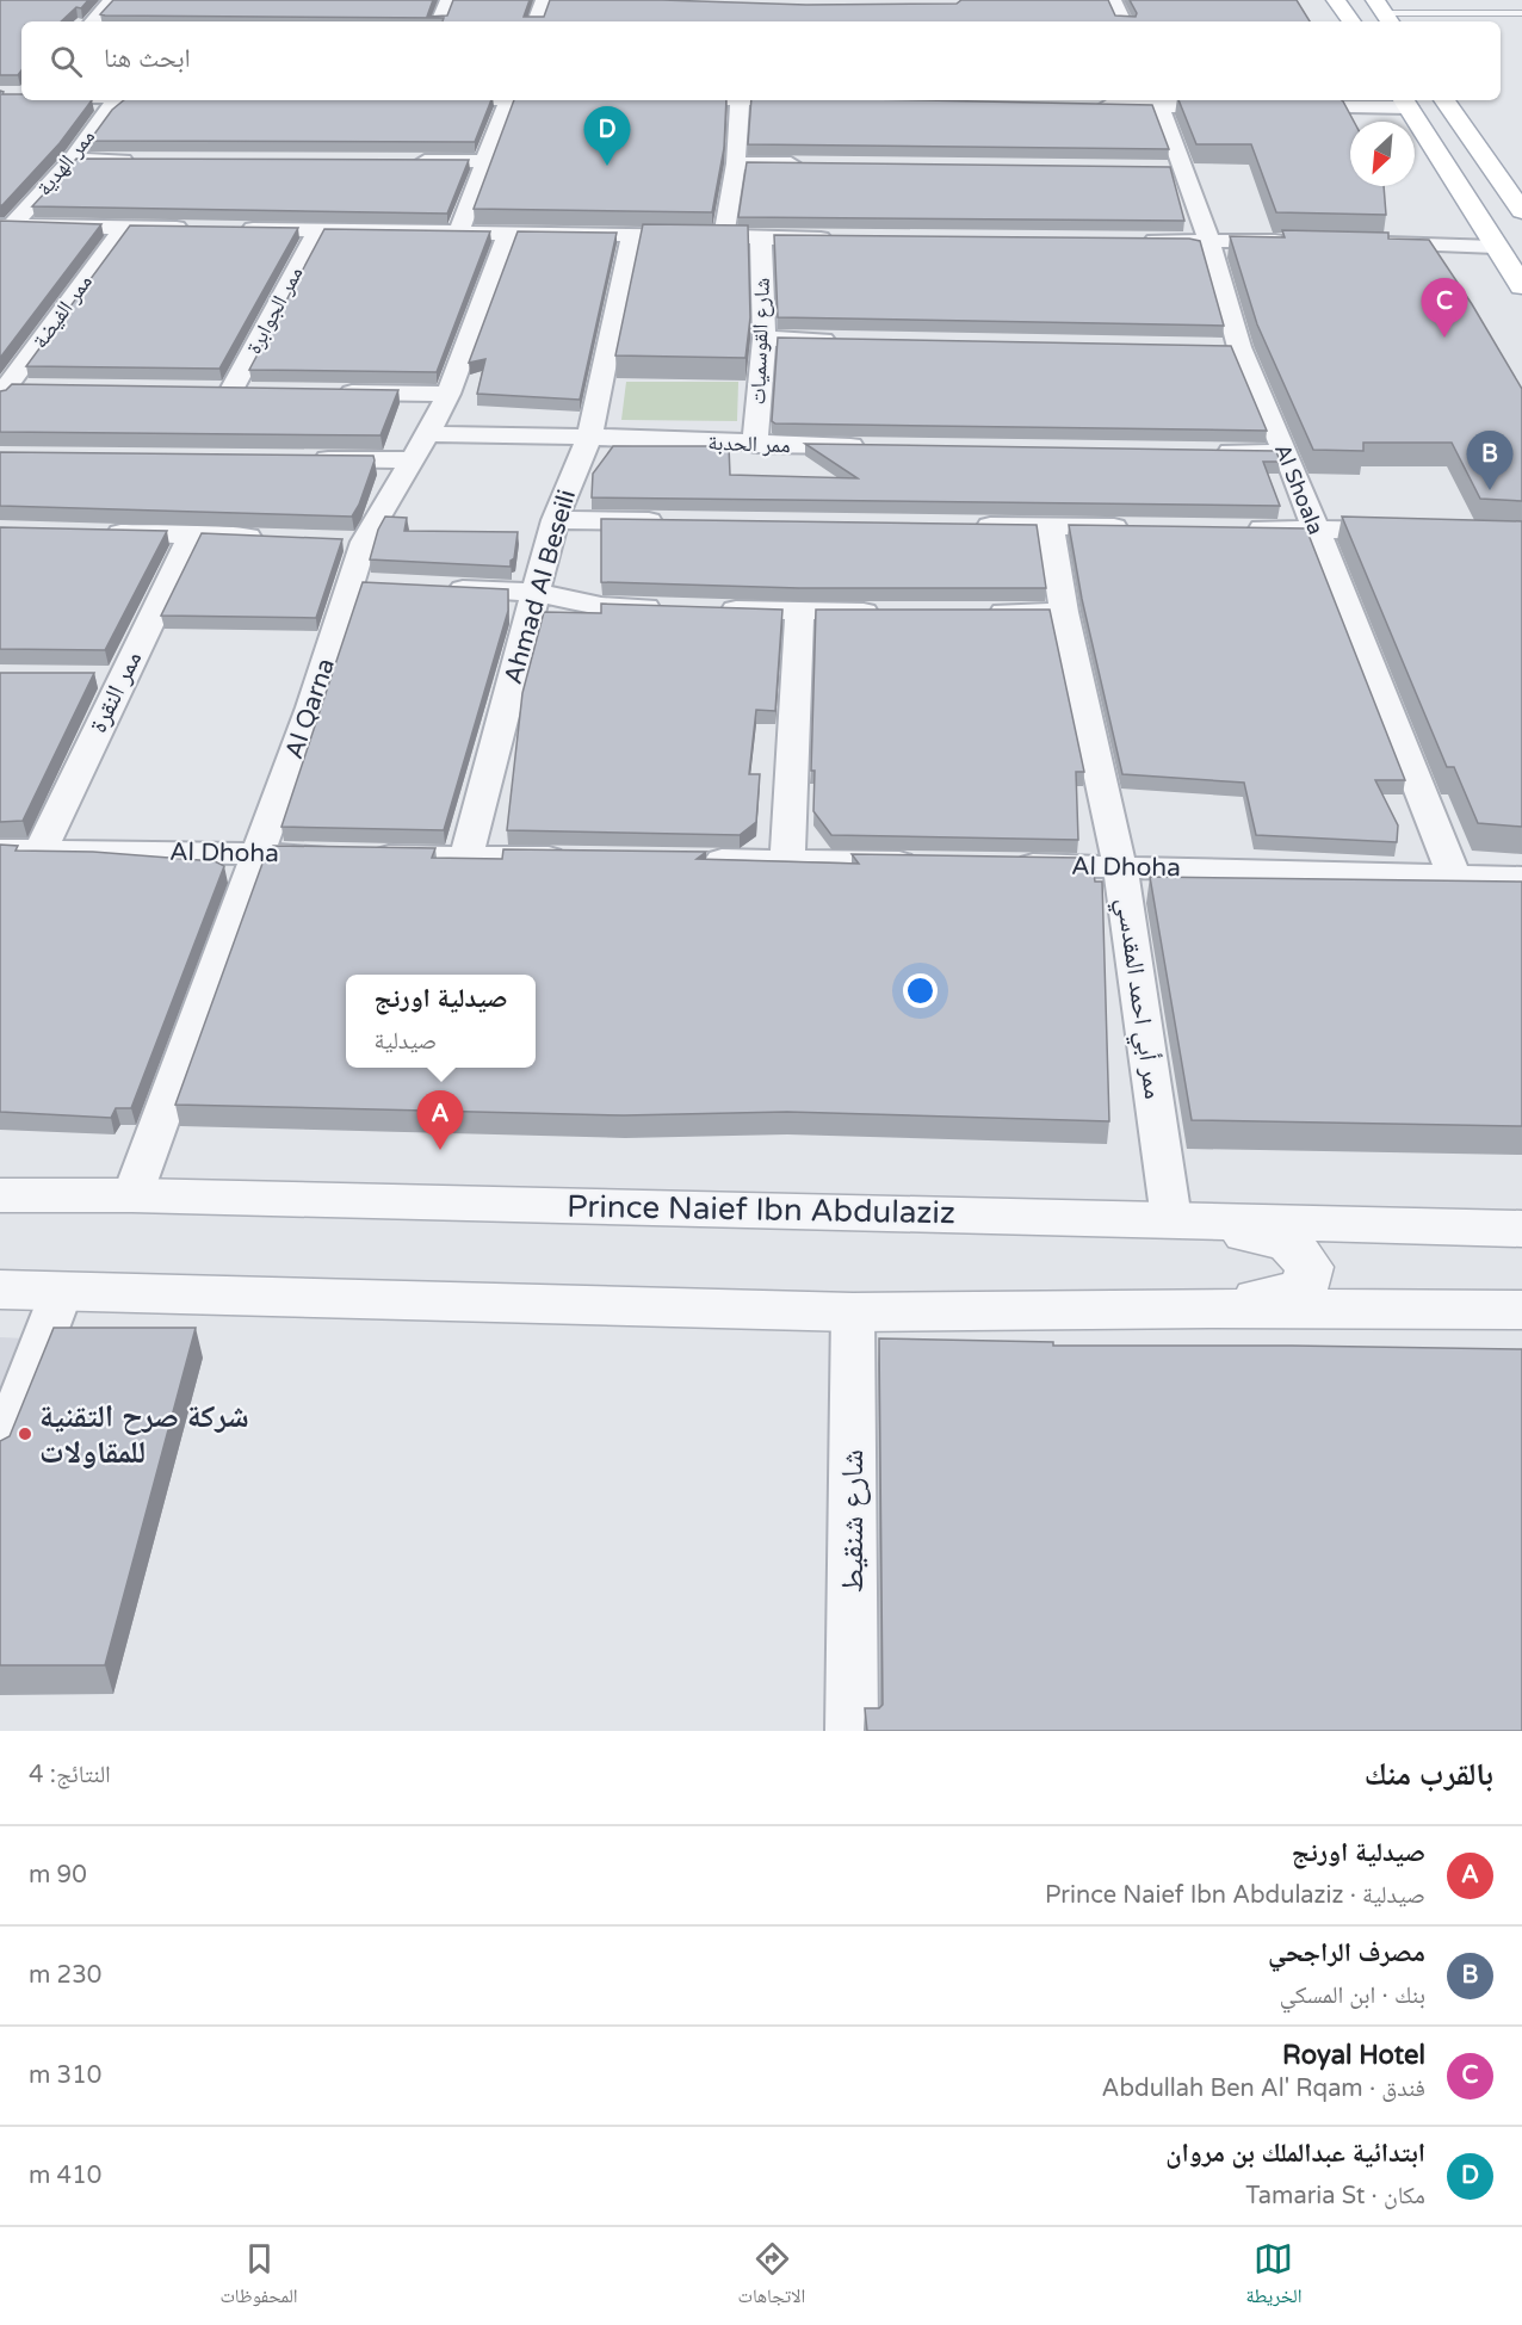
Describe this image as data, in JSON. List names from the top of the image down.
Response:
{
  "streets": {
    "street": [
      "ممر الهدية",
      "ممر الجوابرة",
      "ممر الفيضة",
      "شارع القوسميات",
      "ممر الحدبة",
      "Al Shoala",
      "Ahmad Al Beseili",
      "ممر النقرة",
      "Al Qarna",
      "Al Dhoha",
      "ممر أبي احمد المقدسي",
      "Prince Naief Ibn Abdulaziz",
      "شارع شنقيط"
    ]
  },
  "crossings": [
    ["شارع القوسميات", "ممر الحدبة"],
    ["ممر الحدبة", "Ahmad Al Beseili"],
    ["ممر الحدبة", "Al Qarna"],
    ["Al Shoala", "Al Dhoha"],
    ["Ahmad Al Beseili", "Al Dhoha"],
    ["ممر النقرة", "Al Dhoha"],
    ["Al Qarna", "Al Dhoha"],
    ["Al Qarna", "Prince Naief Ibn Abdulaziz"],
    ["Al Dhoha", "ممر أبي احمد المقدسي"],
    ["ممر أبي احمد المقدسي", "Prince Naief Ibn Abdulaziz"]
  ],
  "places": ["شركة صرح التقنية للمقاولات"],
  "north": "bottom left",
  "page": {
    "search": "ابحث هنا",
    "pins": [
      "D",
      "C",
      "B",
      "A"
    ],
    "popup": ["صيدلية اورنج", "صيدلية"],
    "heading": ["بالقرب منك", "النتائج: 4"],
    "list": [
      {
        "mark": "A",
        "name": "صيدلية اورنج",
        "note": "صيدلية · Prince Naief Ibn Abdulaziz",
        "value": "90 m"
      },
      {
        "mark": "B",
        "name": "مصرف الراجحي",
        "note": "بنك · ابن المسكي",
        "value": "230 m"
      },
      {
        "mark": "C",
        "name": "Royal Hotel",
        "note": "فندق · Abdullah Ben Al' Rqam",
        "value": "310 m"
      },
      {
        "mark": "D",
        "name": "ابتدائية عبدالملك بن مروان",
        "note": "مكان · Tamaria St",
        "value": "410 m"
      }
    ],
    "nav": ["الخريطة", "الاتجاهات", "المحفوظات"]
  }
}
